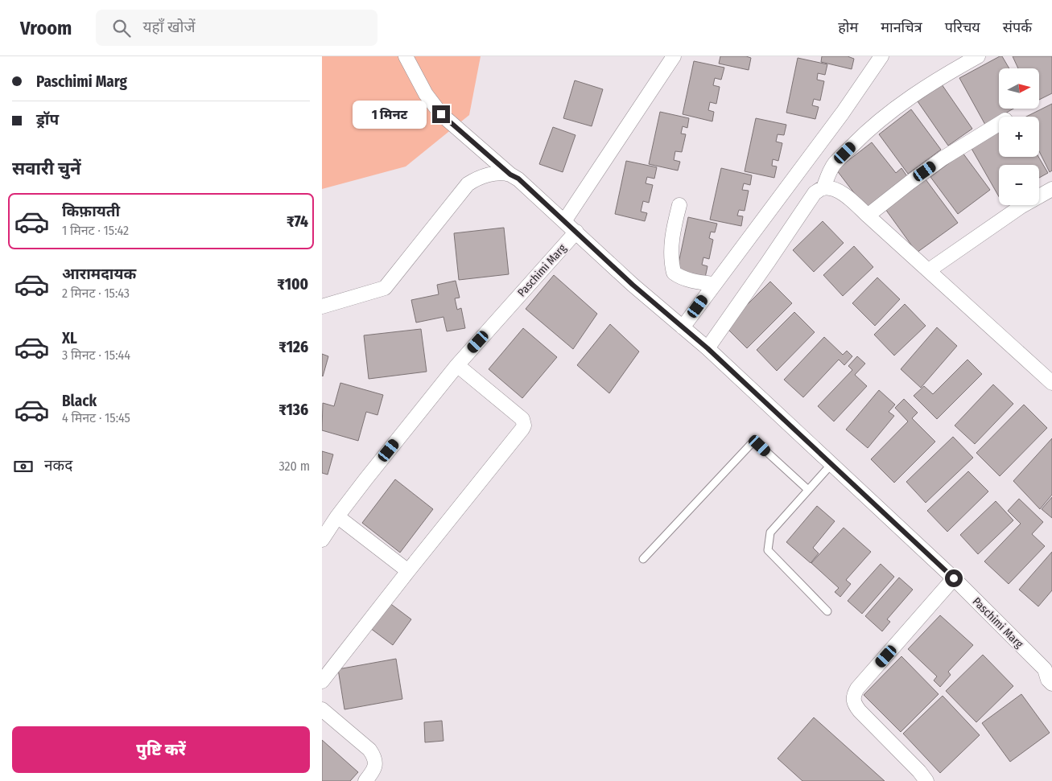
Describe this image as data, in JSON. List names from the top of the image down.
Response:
{
  "streets": {
    "street": ["Paschimi Marg"]
  },
  "north": "right",
  "page": {
    "header": "Vroom",
    "search": "यहाँ खोजें",
    "nav": [
      "होम",
      "मानचित्र",
      "परिचय",
      "संपर्क"
    ],
    "banner": ["Paschimi Marg", "ड्रॉप"],
    "map_buttons": ["+", "−"],
    "bubble": "1 मिनट",
    "heading": "सवारी चुनें",
    "list": [
      {
        "name": "किफ़ायती",
        "note": "1 मिनट · 15:42",
        "value": "₹74"
      },
      {
        "name": "आरामदायक",
        "note": "2 मिनट · 15:43",
        "value": "₹100"
      },
      {
        "name": "XL",
        "note": "3 मिनट · 15:44",
        "value": "₹126"
      },
      {
        "name": "Black",
        "note": "4 मिनट · 15:45",
        "value": "₹136"
      }
    ],
    "pay": ["नकद", "320 m"],
    "buttons": "पुष्टि करें"
  }
}
